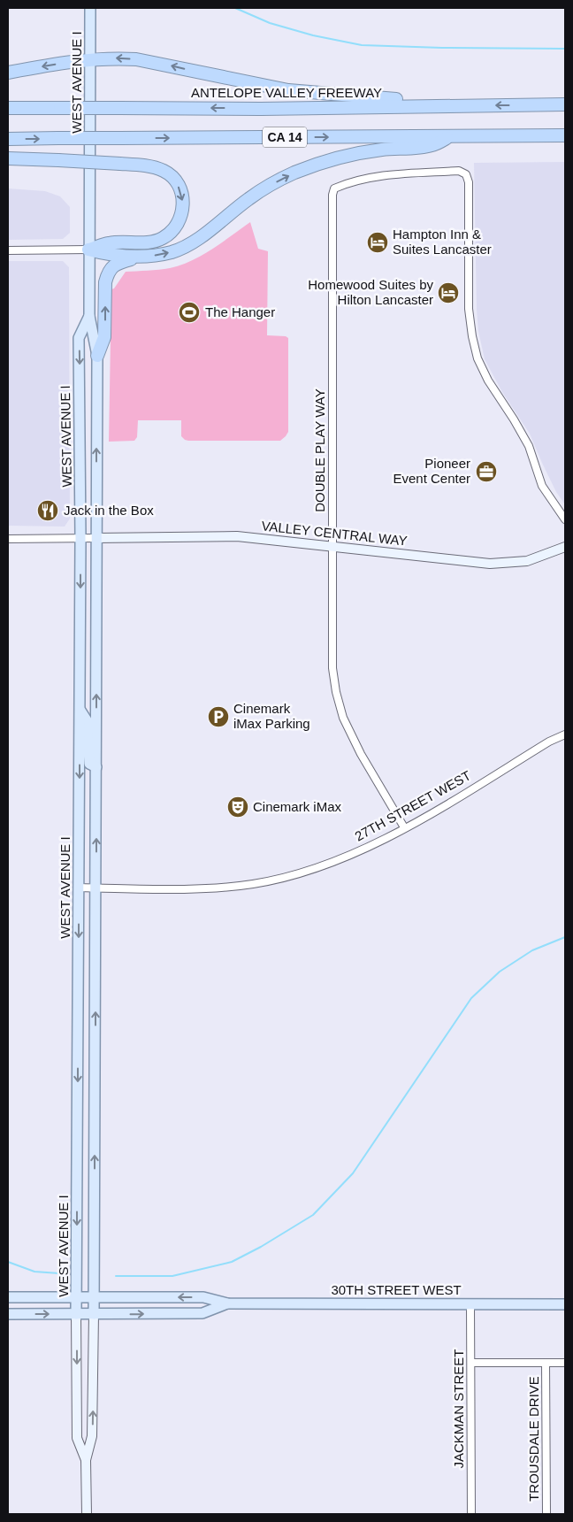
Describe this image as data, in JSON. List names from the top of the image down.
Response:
{
  "streets": {
    "highway": ["ANTELOPE VALLEY FREEWAY", "CA 14"],
    "main road": ["WEST AVENUE I", "30TH STREET WEST"],
    "street": [
      "DOUBLE PLAY WAY",
      "VALLEY CENTRAL WAY",
      "27TH STREET WEST",
      "JACKMAN STREET",
      "TROUSDALE DRIVE"
    ]
  },
  "crossings": [
    ["WEST AVENUE I", "VALLEY CENTRAL WAY"],
    ["WEST AVENUE I", "27TH STREET WEST"],
    ["WEST AVENUE I", "30TH STREET WEST"],
    ["DOUBLE PLAY WAY", "VALLEY CENTRAL WAY"],
    ["DOUBLE PLAY WAY", "27TH STREET WEST"],
    ["30TH STREET WEST", "JACKMAN STREET"]
  ],
  "places": {
    "hotel": ["Hampton Inn & Suites Lancaster", "Homewood Suites by Hilton Lancaster"],
    "sports": ["The Hanger"],
    "office": ["Pioneer Event Center"],
    "restaurant": ["Jack in the Box"],
    "parking": ["Cinemark iMax Parking"],
    "theatre": ["Cinemark iMax"]
  }
}
